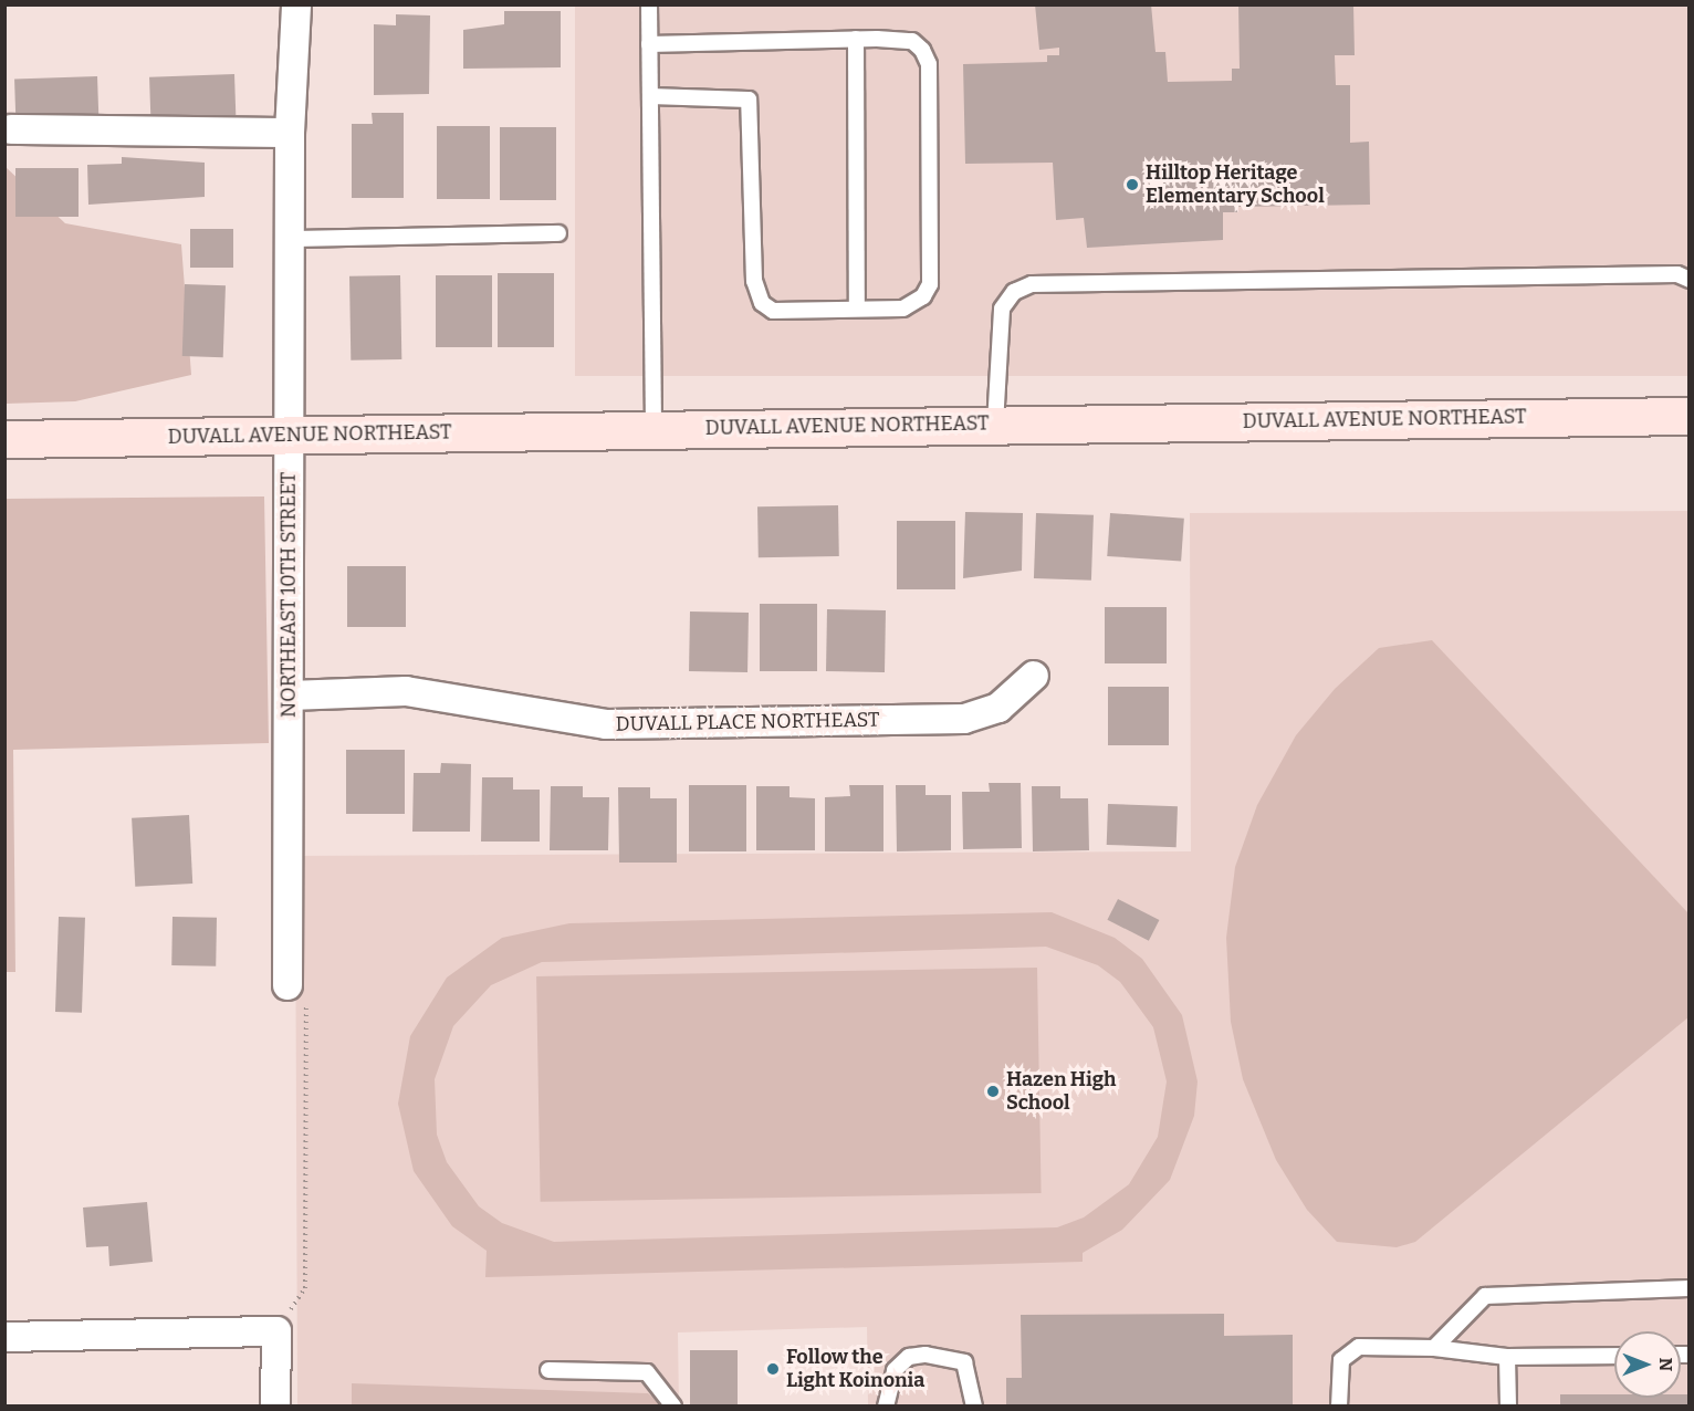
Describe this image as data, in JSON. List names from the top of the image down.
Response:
{
  "streets": {
    "main road": ["DUVALL AVENUE NORTHEAST"],
    "street": ["NORTHEAST 10TH STREET", "DUVALL PLACE NORTHEAST"]
  },
  "crossings": [
    ["DUVALL AVENUE NORTHEAST", "NORTHEAST 10TH STREET"],
    ["NORTHEAST 10TH STREET", "DUVALL PLACE NORTHEAST"]
  ],
  "places": ["Hilltop Heritage Elementary School", "Hazen High School", "Follow the Light Koinonia"],
  "north": "right"
}
